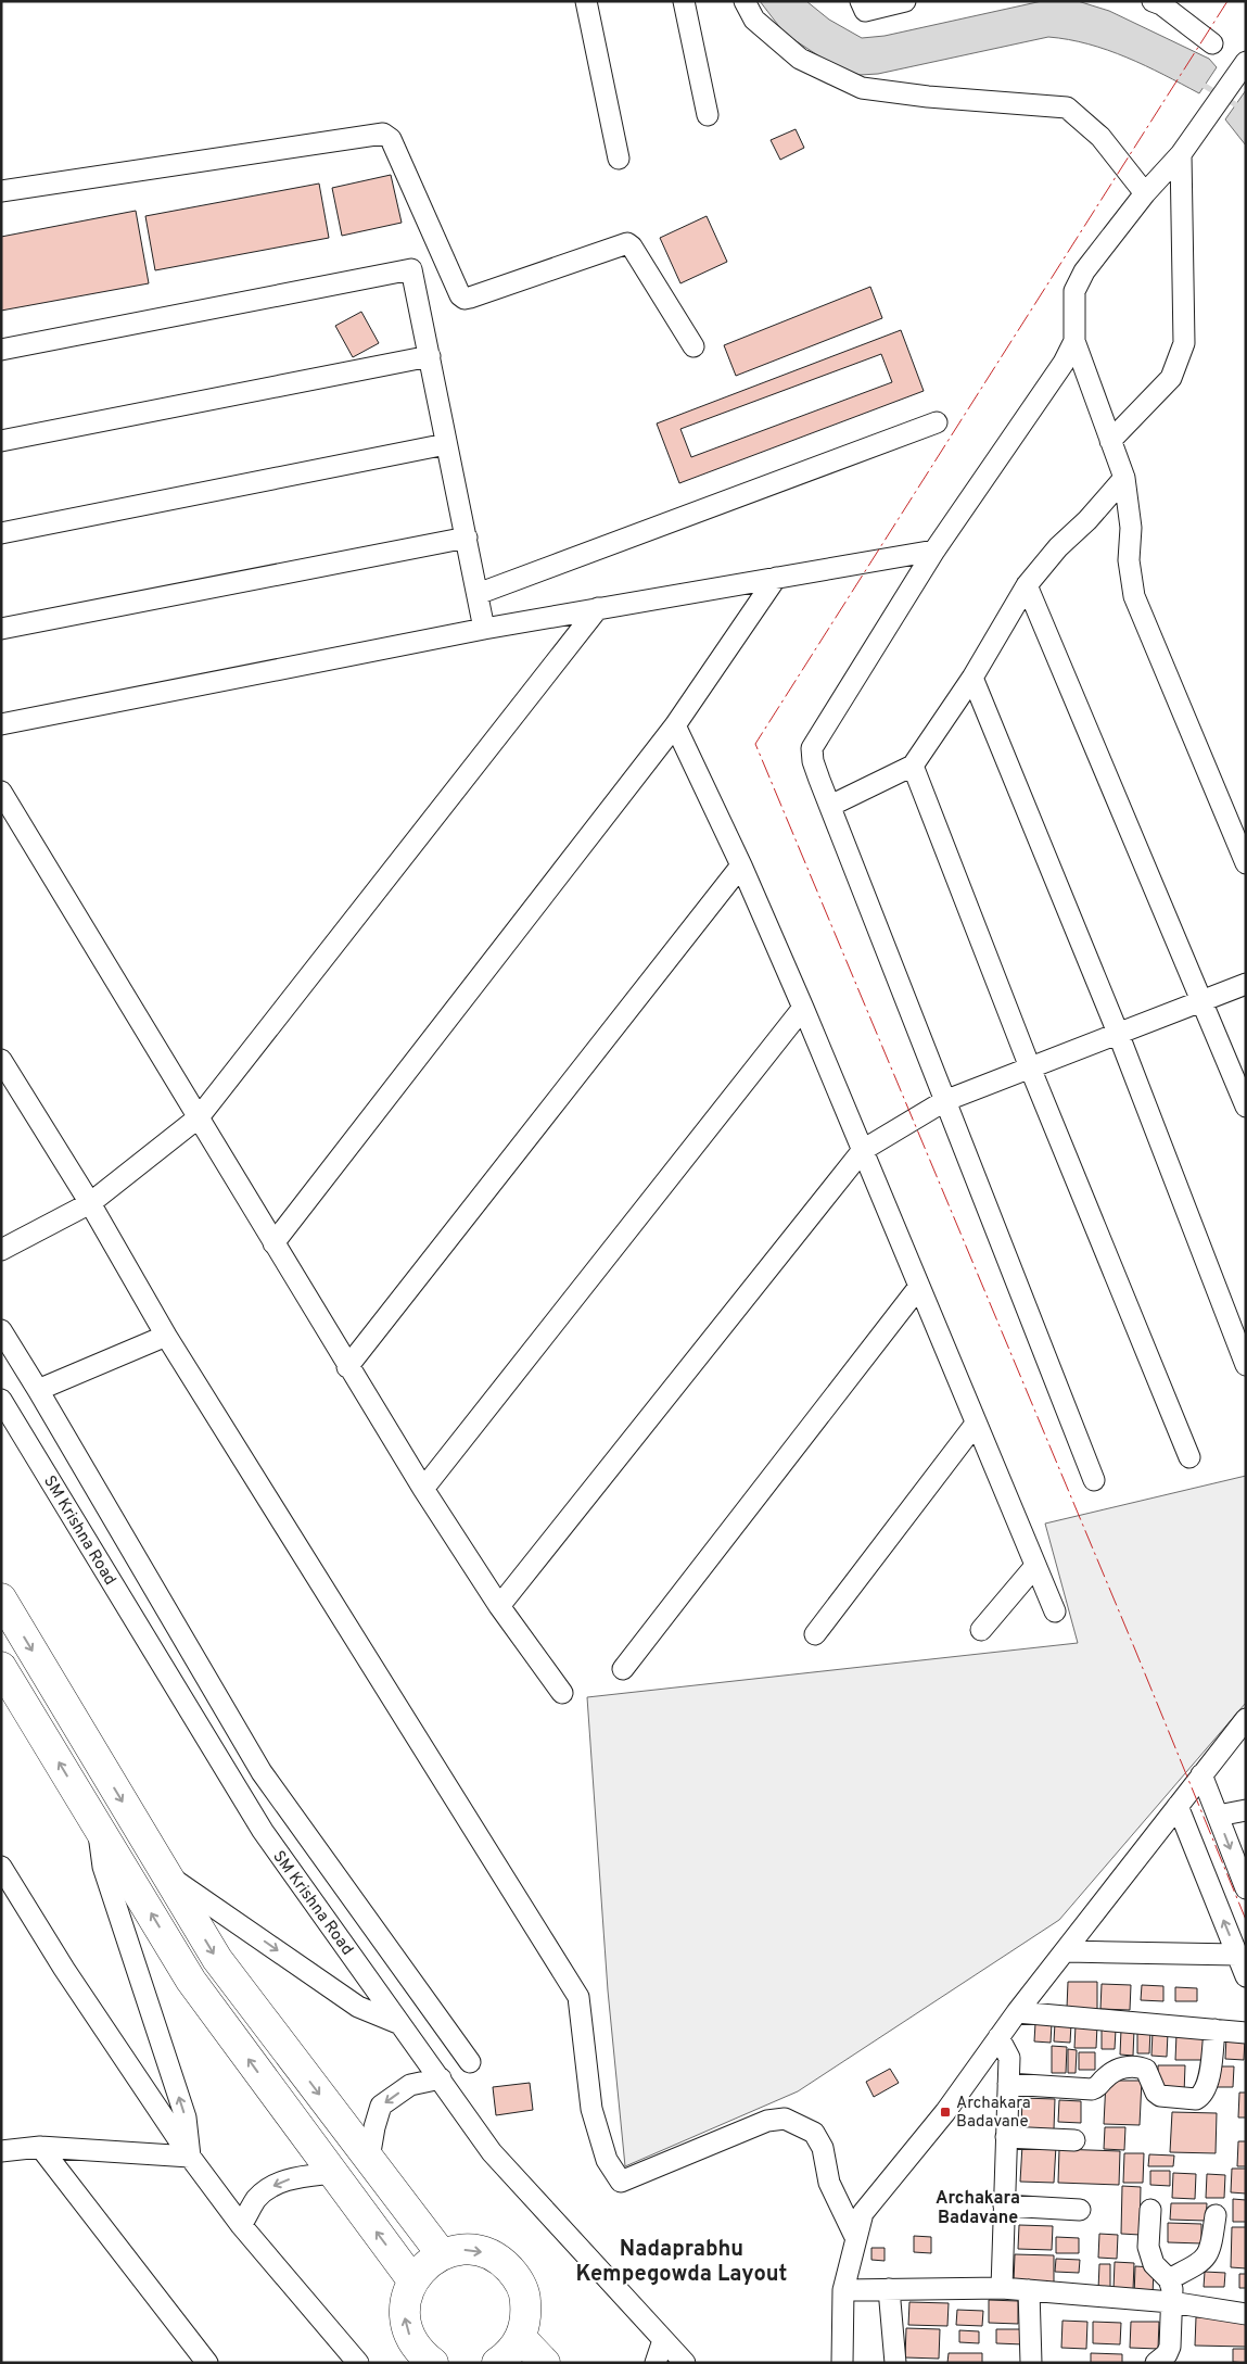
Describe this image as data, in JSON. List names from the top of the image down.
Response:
{
  "streets": {
    "street": ["SM Krishna Road"]
  },
  "districts": ["Archakara Badavane", "Nadaprabhu Kempegowda Layout"],
  "places": {
    "transit": ["Archakara Badavane"]
  }
}
